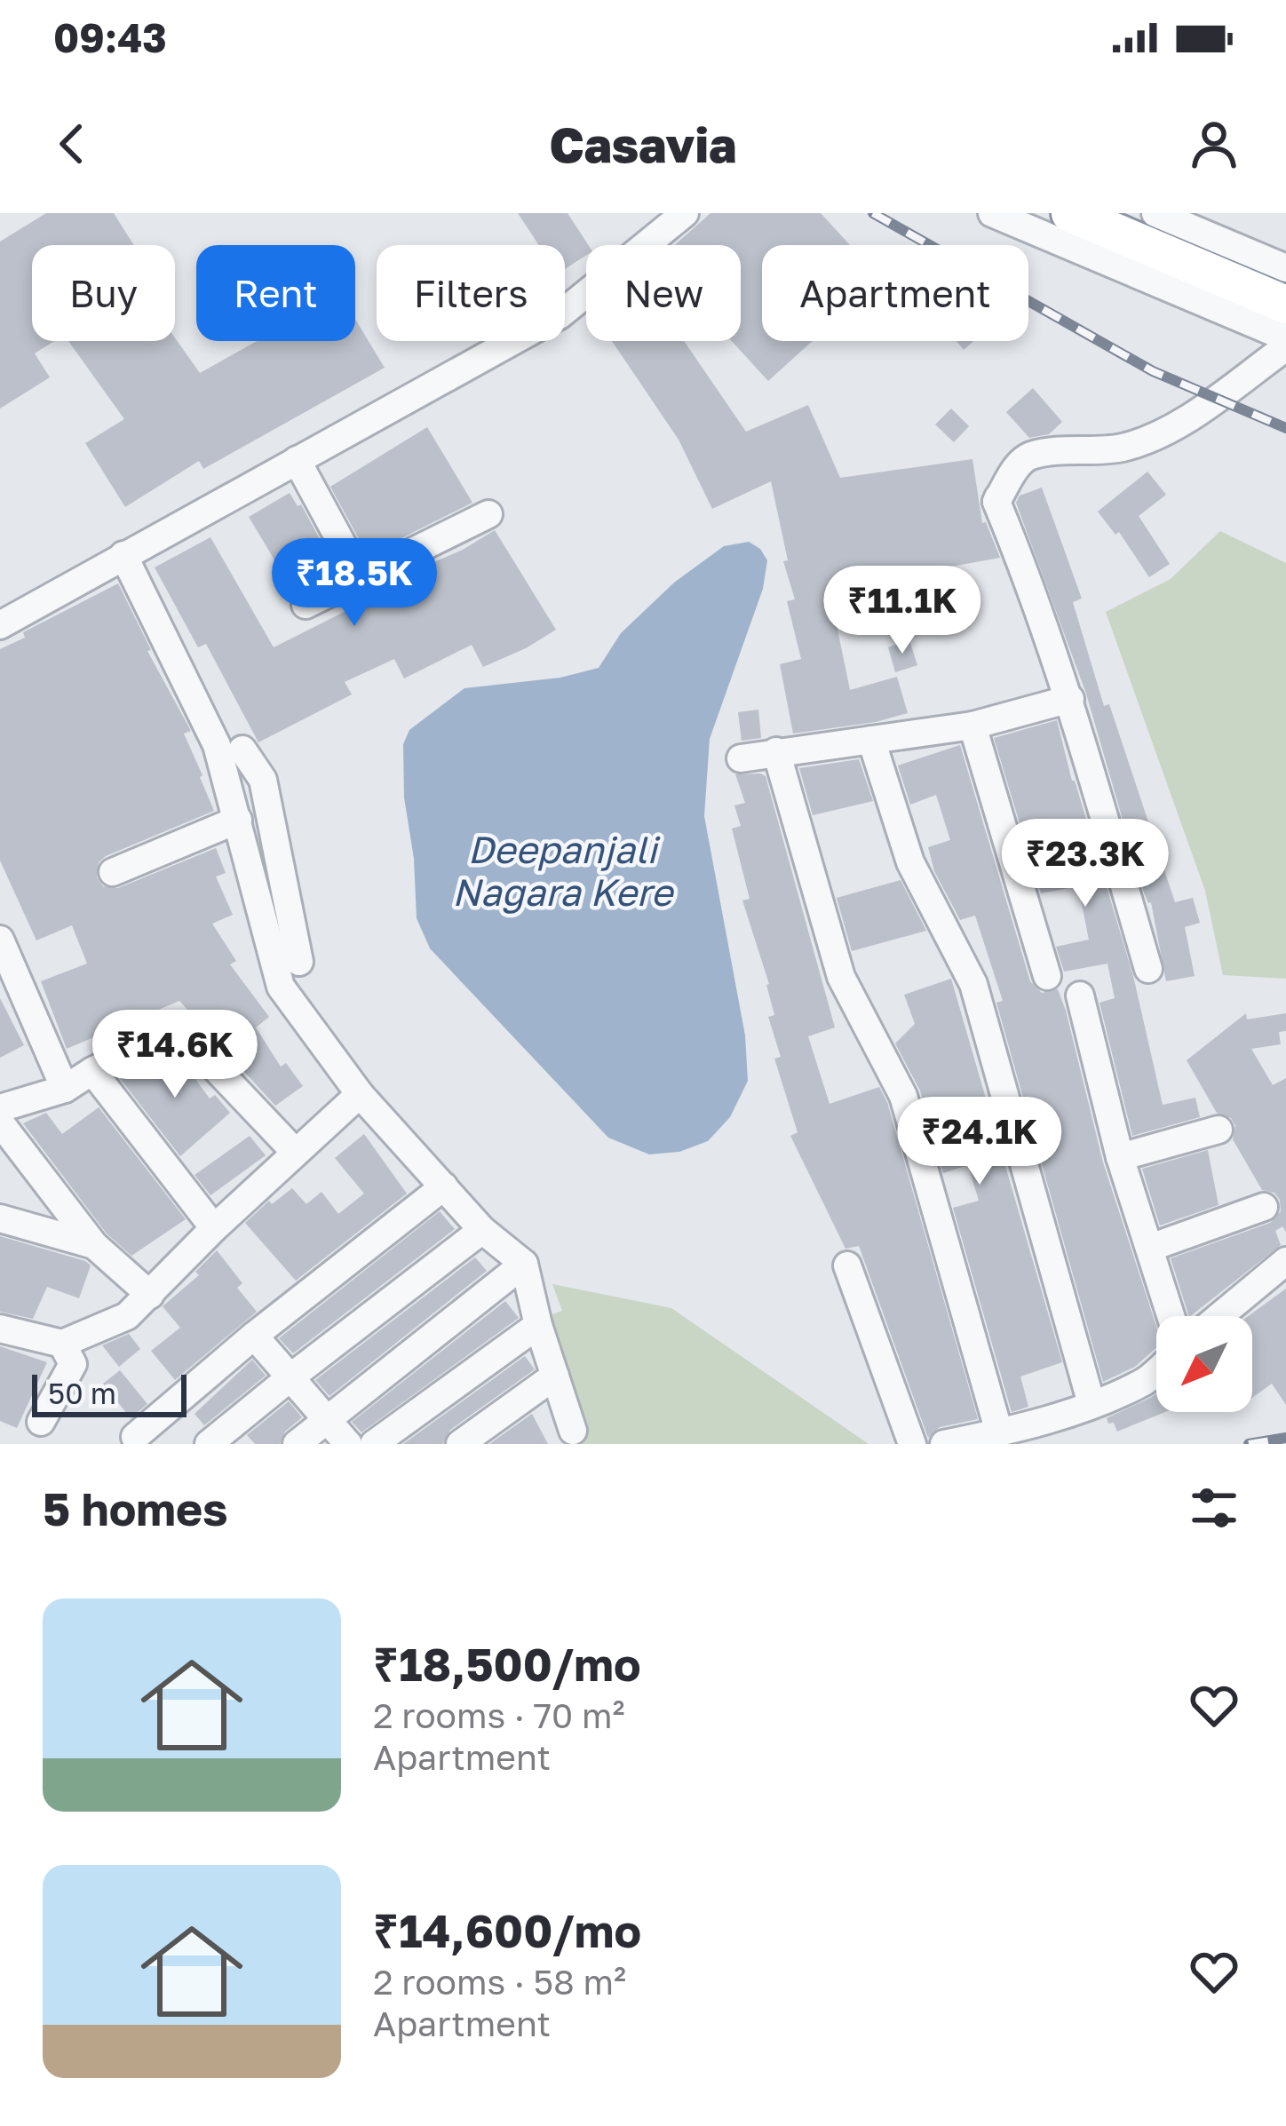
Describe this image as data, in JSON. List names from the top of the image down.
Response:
{
  "water": ["Deepanjali Nagara Kere"],
  "scale_bar": "50 m",
  "north": "bottom left",
  "page": {
    "status": "09:43",
    "header": "Casavia",
    "chip": [
      "Buy",
      "Rent",
      "Filters",
      "New",
      "Apartment"
    ],
    "price": [
      "₹18.5K",
      "₹11.1K",
      "₹23.3K",
      "₹14.6K",
      "₹24.1K"
    ],
    "scale": "50 m",
    "heading": "5 homes",
    "list": [
      {
        "name": "₹18,500/mo",
        "note": "2 rooms · 70 m² · Apartment"
      },
      {
        "name": "₹14,600/mo",
        "note": "2 rooms · 58 m² · Apartment"
      }
    ]
  }
}
